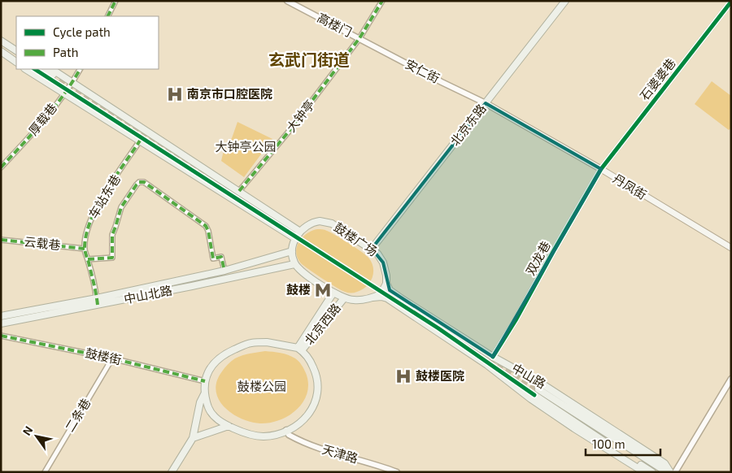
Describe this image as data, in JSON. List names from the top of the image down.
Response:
{
  "streets": {
    "main road": [
      "北京东路",
      "丹凤街",
      "鼓楼广场",
      "中山北路",
      "北京西路",
      "中山路"
    ],
    "street": [
      "高楼门",
      "安仁街",
      "石婆婆巷",
      "大钟亭",
      "厚载巷",
      "车站东巷",
      "云载巷",
      "双龙巷",
      "鼓楼街",
      "二条巷",
      "天津路"
    ]
  },
  "crossings": [
    ["高楼门", "安仁街"],
    ["高楼门", "大钟亭"],
    ["安仁街", "大钟亭"],
    ["安仁街", "北京东路"],
    ["安仁街", "丹凤街"],
    ["石婆婆巷", "丹凤街"],
    ["石婆婆巷", "双龙巷"],
    ["北京东路", "丹凤街"],
    ["北京东路", "鼓楼广场"],
    ["北京东路", "中山北路"],
    ["北京东路", "北京西路"],
    ["北京东路", "中山路"],
    ["丹凤街", "双龙巷"],
    ["车站东巷", "云载巷"],
    ["车站东巷", "中山北路"],
    ["鼓楼广场", "中山北路"],
    ["鼓楼广场", "北京西路"],
    ["鼓楼广场", "中山路"],
    ["双龙巷", "中山路"],
    ["中山北路", "北京西路"],
    ["中山北路", "中山路"],
    ["北京西路", "鼓楼街"],
    ["北京西路", "中山路"],
    ["北京西路", "天津路"],
    ["鼓楼街", "二条巷"],
    ["鼓楼街", "天津路"]
  ],
  "districts": ["玄武门街道"],
  "parks": ["大钟亭公园", "鼓楼公园"],
  "places": {
    "hospital": ["南京市口腔医院", "鼓楼医院"],
    "metro station": ["鼓楼"]
  },
  "legend": ["Cycle path", "Path"],
  "scale_bar": "100 m",
  "north": "top left"
}
